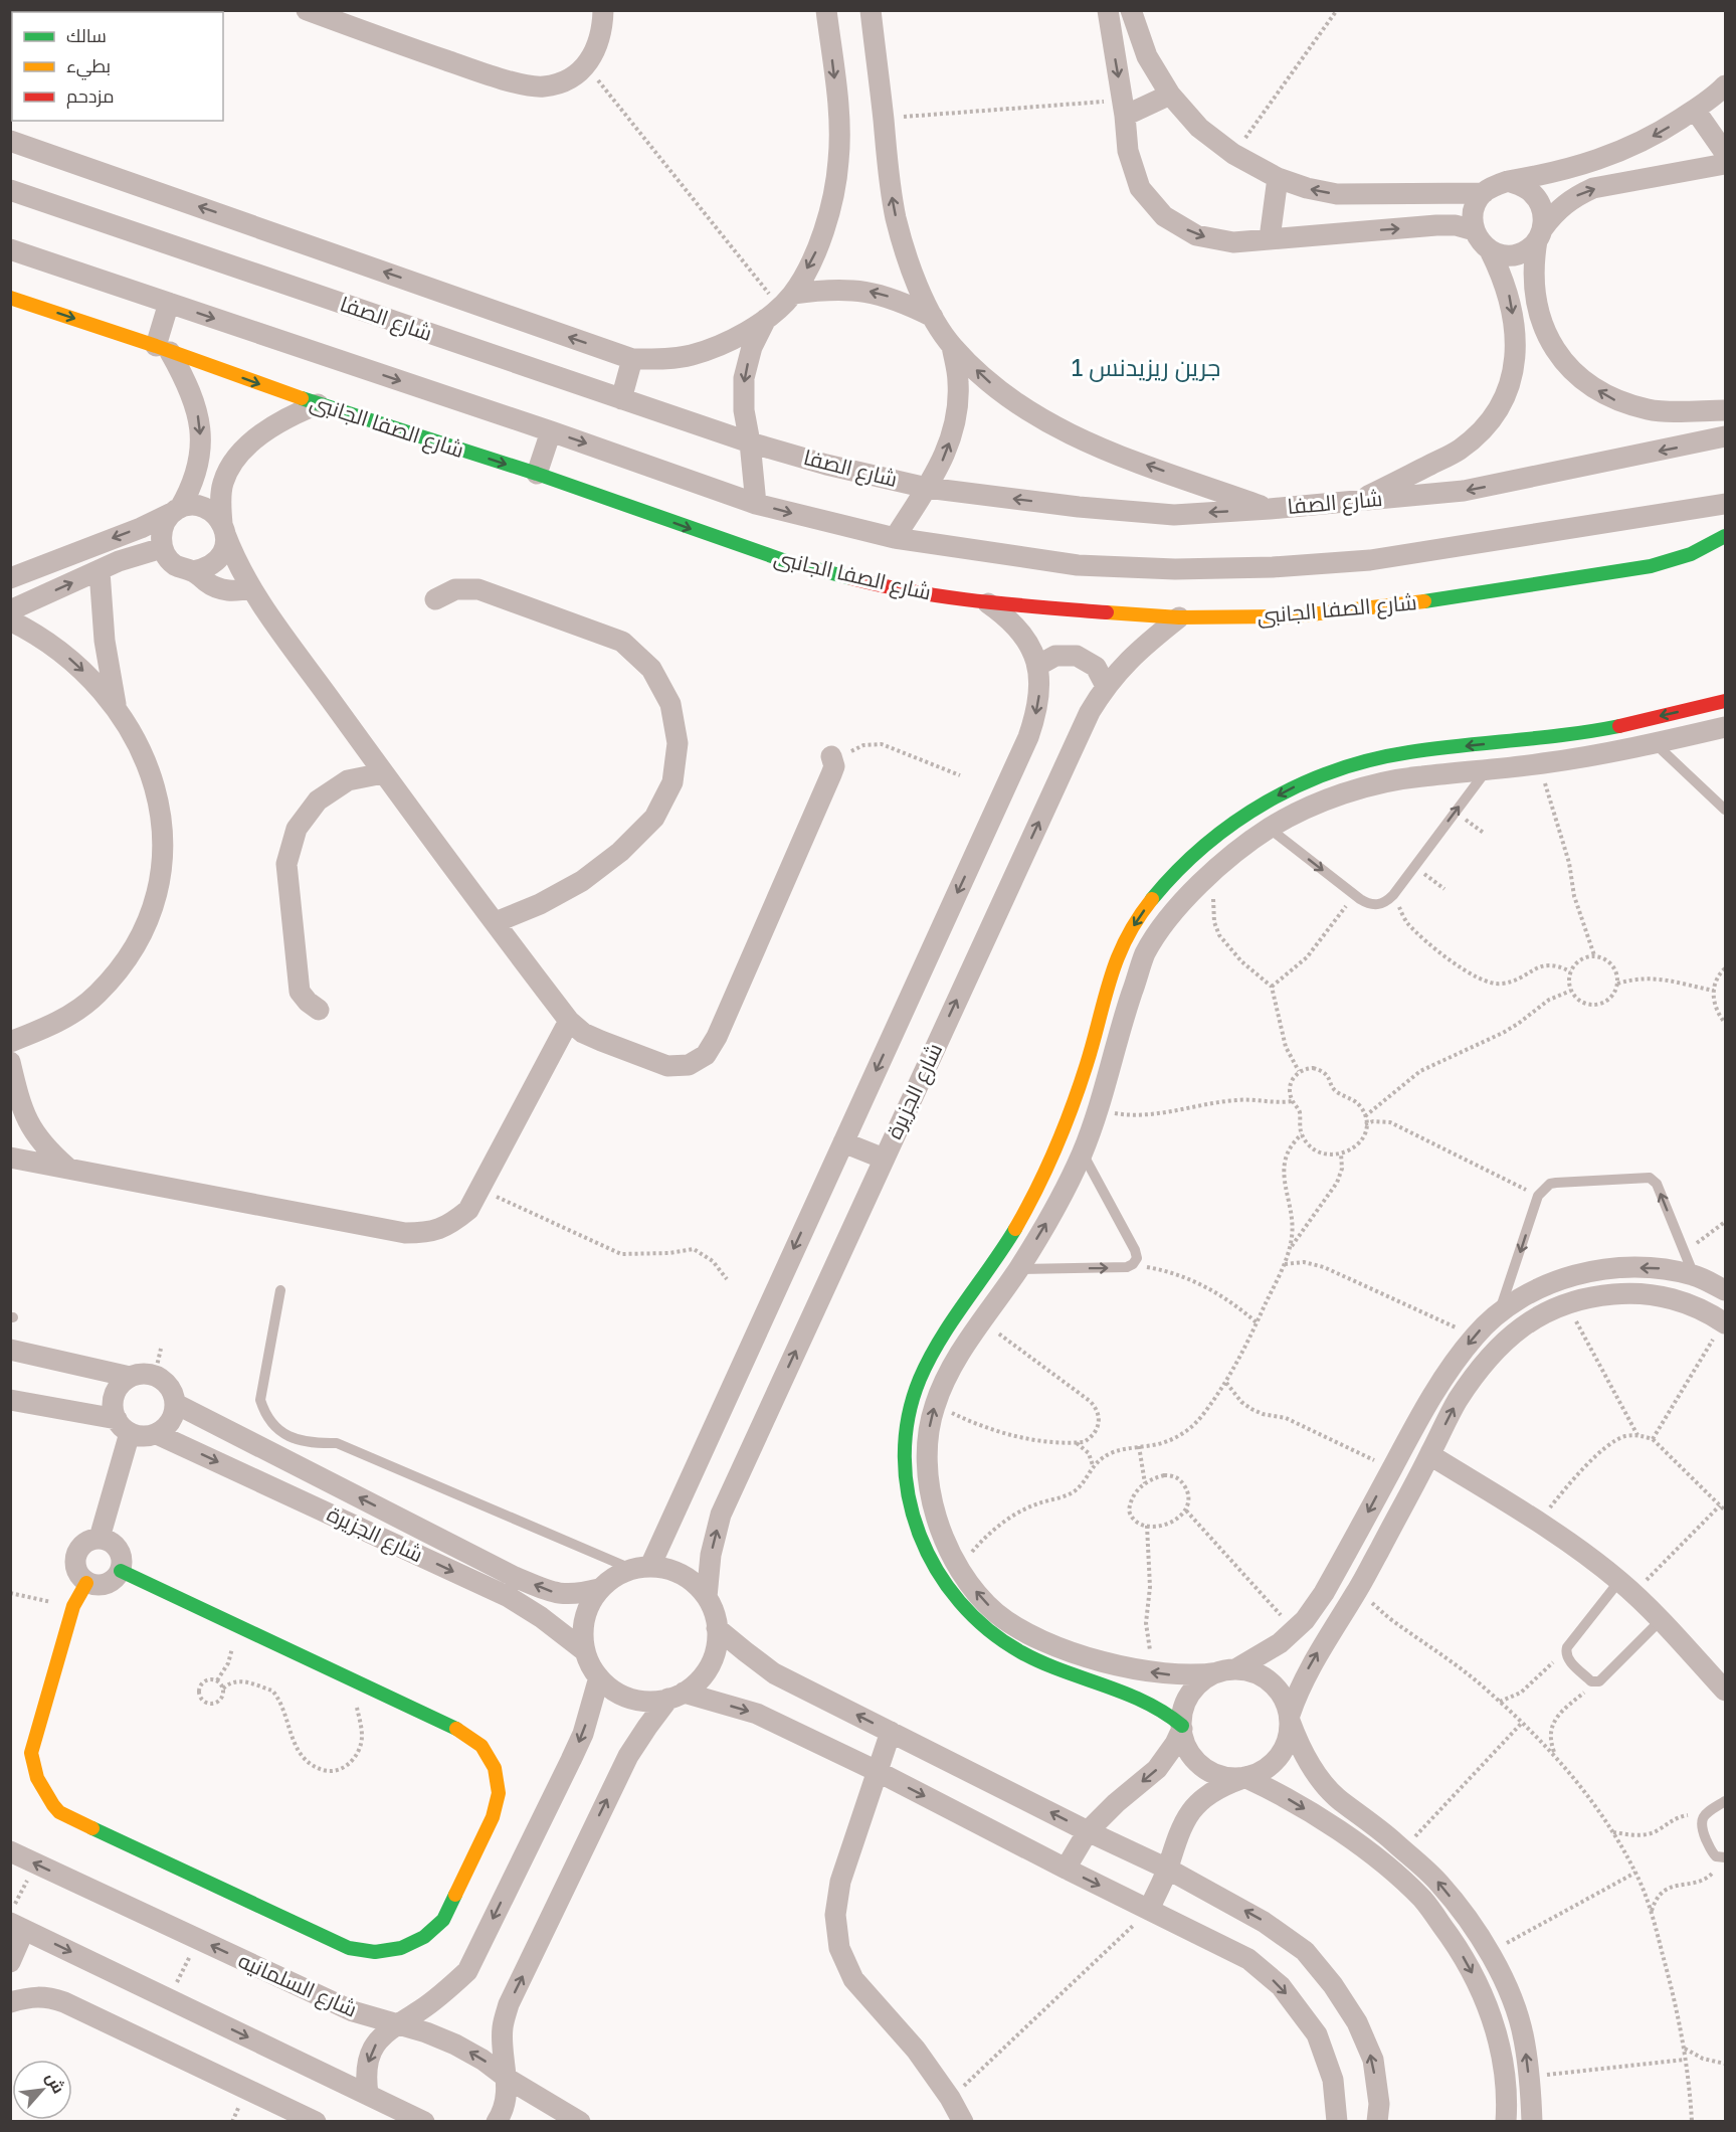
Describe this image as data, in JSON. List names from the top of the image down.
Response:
{
  "streets": {
    "street": [
      "شارع الصفا",
      "شارع الصفا الجانبى",
      "شارع الجزيرة",
      "شارع السلمانيه"
    ]
  },
  "crossings": [
    ["شارع الصفا الجانبى", "شارع الجزيرة"]
  ],
  "districts": ["جرين ريزيدنس 1"],
  "legend": ["سالك", "بطيء", "مزدحم"],
  "north": "top right"
}
